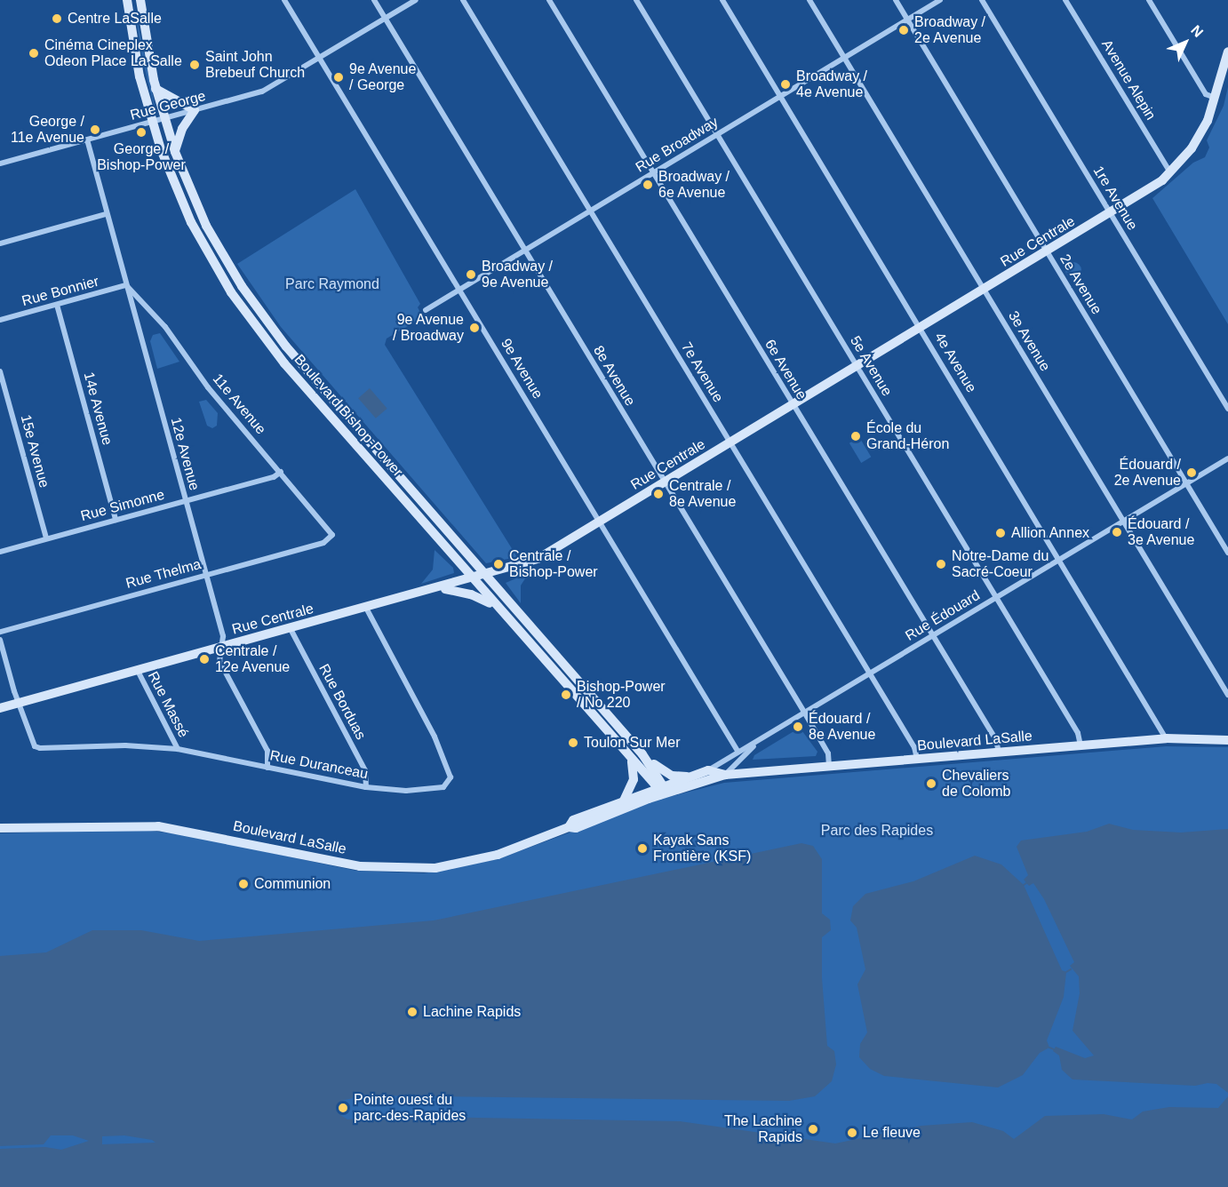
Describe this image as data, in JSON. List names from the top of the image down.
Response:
{
  "streets": {
    "street": [
      "Avenue Alepin",
      "Rue George",
      "Rue Broadway",
      "1re Avenue",
      "Rue Centrale",
      "2e Avenue",
      "Rue Bonnier",
      "3e Avenue",
      "4e Avenue",
      "5e Avenue",
      "9e Avenue",
      "6e Avenue",
      "7e Avenue",
      "8e Avenue",
      "11e Avenue",
      "14e Avenue",
      "Boulevard Bishop-Power",
      "15e Avenue",
      "12e Avenue",
      "Rue Simonne",
      "Rue Thelma",
      "Rue Édouard",
      "Rue Borduas",
      "Rue Massé",
      "Boulevard LaSalle",
      "Rue Duranceau"
    ]
  },
  "crossings": [
    ["Avenue Alepin", "Rue Centrale"],
    ["Rue George", "9e Avenue"],
    ["Rue George", "8e Avenue"],
    ["Rue George", "Boulevard Bishop-Power"],
    ["Rue George", "12e Avenue"],
    ["Rue Broadway", "2e Avenue"],
    ["Rue Broadway", "3e Avenue"],
    ["Rue Broadway", "4e Avenue"],
    ["Rue Broadway", "5e Avenue"],
    ["Rue Broadway", "9e Avenue"],
    ["Rue Broadway", "6e Avenue"],
    ["Rue Broadway", "7e Avenue"],
    ["Rue Broadway", "8e Avenue"],
    ["1re Avenue", "Rue Centrale"],
    ["Rue Centrale", "2e Avenue"],
    ["Rue Centrale", "3e Avenue"],
    ["Rue Centrale", "4e Avenue"],
    ["Rue Centrale", "5e Avenue"],
    ["Rue Centrale", "9e Avenue"],
    ["Rue Centrale", "6e Avenue"],
    ["Rue Centrale", "7e Avenue"],
    ["Rue Centrale", "8e Avenue"],
    ["Rue Centrale", "Boulevard Bishop-Power"],
    ["Rue Centrale", "12e Avenue"],
    ["Rue Centrale", "Rue Borduas"],
    ["Rue Centrale", "Rue Massé"],
    ["Rue Centrale", "Rue Duranceau"],
    ["2e Avenue", "Rue Édouard"],
    ["Rue Bonnier", "11e Avenue"],
    ["Rue Bonnier", "14e Avenue"],
    ["Rue Bonnier", "12e Avenue"],
    ["3e Avenue", "Rue Édouard"],
    ["4e Avenue", "Rue Édouard"],
    ["4e Avenue", "Boulevard LaSalle"],
    ["5e Avenue", "Rue Édouard"],
    ["5e Avenue", "Boulevard LaSalle"],
    ["9e Avenue", "Rue Édouard"],
    ["6e Avenue", "Rue Édouard"],
    ["6e Avenue", "Boulevard LaSalle"],
    ["7e Avenue", "Rue Édouard"],
    ["7e Avenue", "Boulevard LaSalle"],
    ["8e Avenue", "Rue Édouard"],
    ["8e Avenue", "Boulevard LaSalle"],
    ["11e Avenue", "12e Avenue"],
    ["11e Avenue", "Rue Simonne"],
    ["11e Avenue", "Rue Thelma"],
    ["14e Avenue", "Rue Simonne"],
    ["Boulevard Bishop-Power", "Boulevard LaSalle"],
    ["15e Avenue", "Rue Simonne"],
    ["12e Avenue", "Rue Simonne"],
    ["12e Avenue", "Rue Thelma"],
    ["12e Avenue", "Rue Duranceau"],
    ["Rue Édouard", "Boulevard LaSalle"],
    ["Rue Borduas", "Rue Duranceau"],
    ["Rue Massé", "Rue Duranceau"]
  ],
  "parks": ["Parc Raymond", "Parc des Rapides"],
  "places": [
    "Centre LaSalle",
    "Broadway / 2e Avenue",
    "Cinéma Cineplex Odeon Place La Salle",
    "Saint John Brebeuf Church",
    "9e Avenue / George",
    "Broadway / 4e Avenue",
    "George / 11e Avenue",
    "George / Bishop-Power",
    "Broadway / 6e Avenue",
    "Broadway / 9e Avenue",
    "9e Avenue / Broadway",
    "École du Grand-Héron",
    "Édouard / 2e Avenue",
    "Centrale / 8e Avenue",
    "Édouard / 3e Avenue",
    "Allion Annex",
    "Centrale / Bishop-Power",
    "Notre-Dame du Sacré-Coeur",
    "Centrale / 12e Avenue",
    "Bishop-Power / No 220",
    "Édouard / 8e Avenue",
    "Toulon Sur Mer",
    "Chevaliers de Colomb",
    "Kayak Sans Frontière (KSF)",
    "Communion",
    "Lachine Rapids",
    "Pointe ouest du parc-des-Rapides",
    "The Lachine Rapids",
    "Le fleuve"
  ],
  "north": "top right"
}
